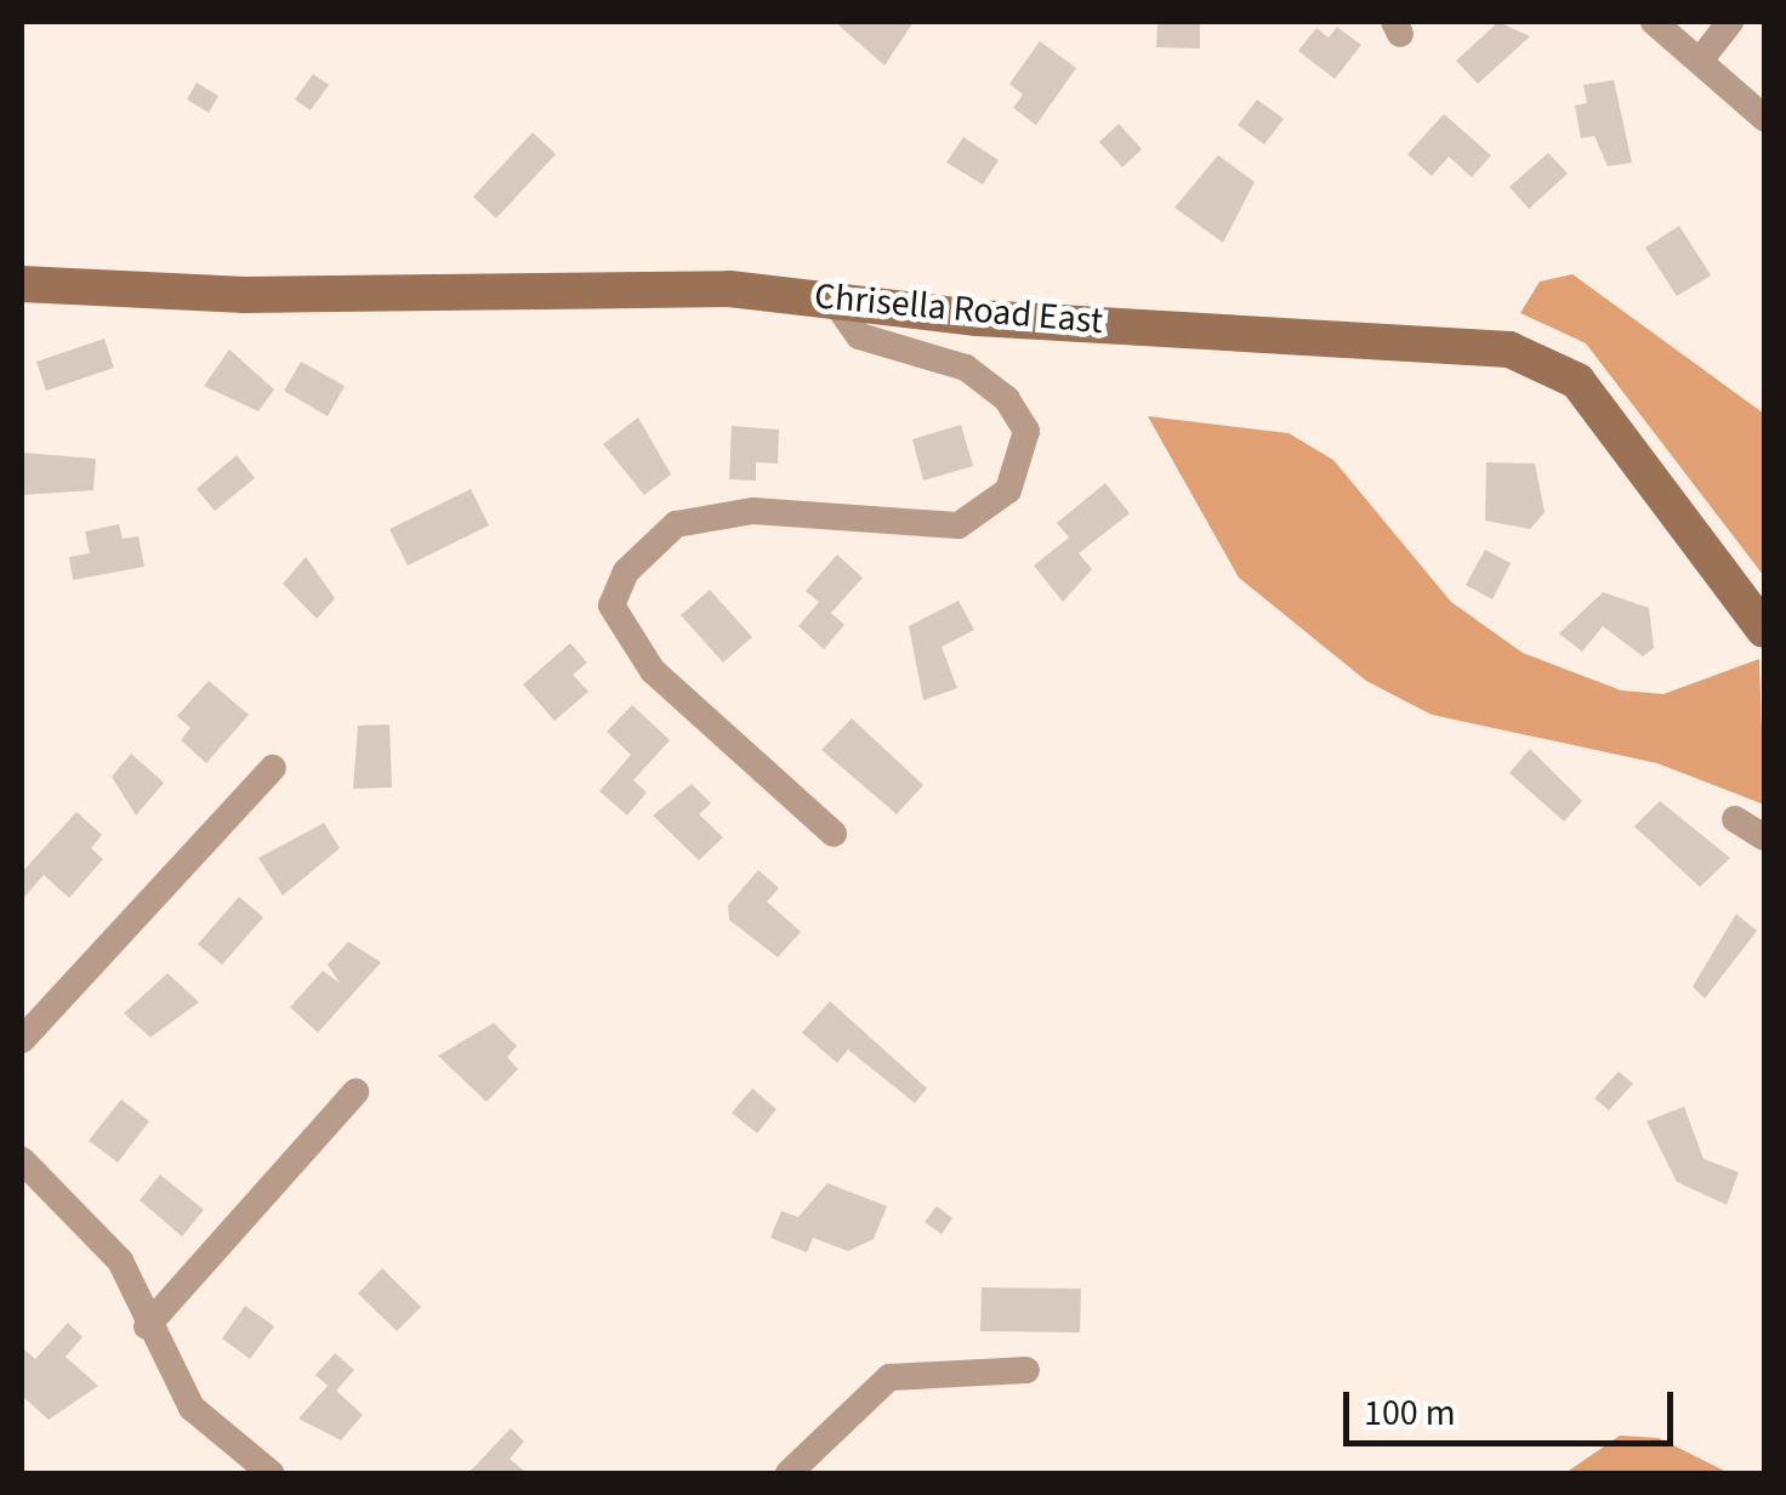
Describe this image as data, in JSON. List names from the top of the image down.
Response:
{
  "streets": {
    "street": ["Chrisella Road East"]
  },
  "scale_bar": "100 m"
}
